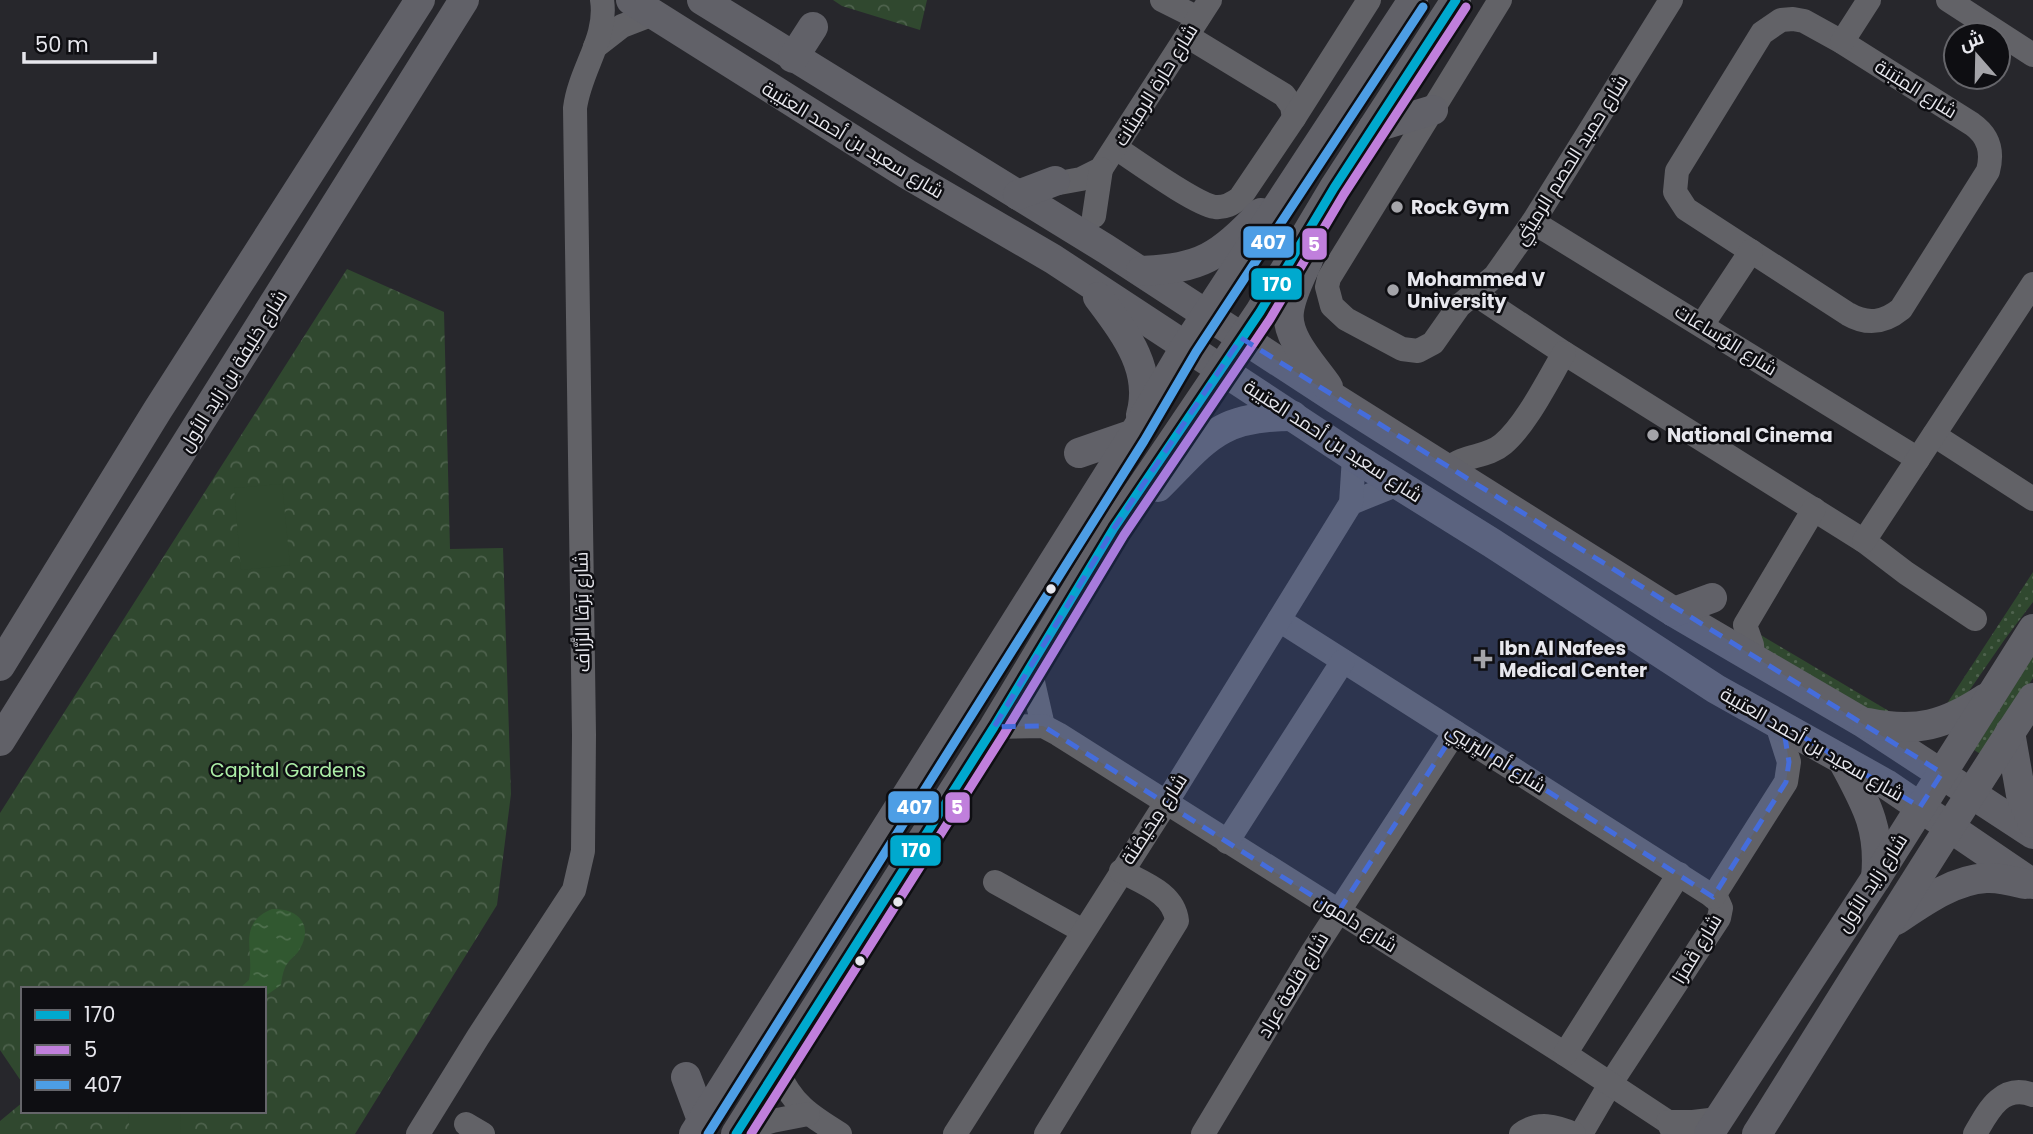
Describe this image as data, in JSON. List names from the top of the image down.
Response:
{
  "streets": {
    "main road": ["شارع سعيد بن أحمد العتيبة", "شارع خليفة بن زايد الأول", "شارع زايد الأول"],
    "street": [
      "شارع حارة الرميثات",
      "شارع المِتبَنة",
      "شارع حميد الحصم الرميثي",
      "شارع الوُساعات",
      "شارع بَرقا الزَّرَّاف",
      "شارع أم اليِرَيبِي",
      "شارع مِحَيصْنَة",
      "شارع دلمون",
      "شارع قَمرَا",
      "شارع قلعة عراد"
    ]
  },
  "crossings": [
    ["شارع سعيد بن أحمد العتيبة", "شارع بَرقا الزَّرَّاف"],
    ["شارع سعيد بن أحمد العتيبة", "شارع مِحَيصْنَة"],
    ["شارع سعيد بن أحمد العتيبة", "شارع زايد الأول"],
    ["شارع سعيد بن أحمد العتيبة", "شارع قَمرَا"],
    ["شارع حميد الحصم الرميثي", "شارع الوُساعات"],
    ["شارع أم اليِرَيبِي", "شارع مِحَيصْنَة"],
    ["شارع أم اليِرَيبِي", "شارع قَمرَا"],
    ["شارع أم اليِرَيبِي", "شارع قلعة عراد"],
    ["شارع مِحَيصْنَة", "شارع دلمون"],
    ["شارع زايد الأول", "شارع دلمون"],
    ["شارع دلمون", "شارع قَمرَا"],
    ["شارع دلمون", "شارع قلعة عراد"]
  ],
  "parks": ["Capital Gardens"],
  "places": {
    "other": ["Rock Gym", "Mohammed V University", "National Cinema"],
    "health": ["Ibn Al Nafees Medical Center"]
  },
  "lines": ["transit line 170", "transit line 5", "transit line 407"],
  "legend": ["170", "5", "407"],
  "scale_bar": "50 m",
  "north": "top"
}
